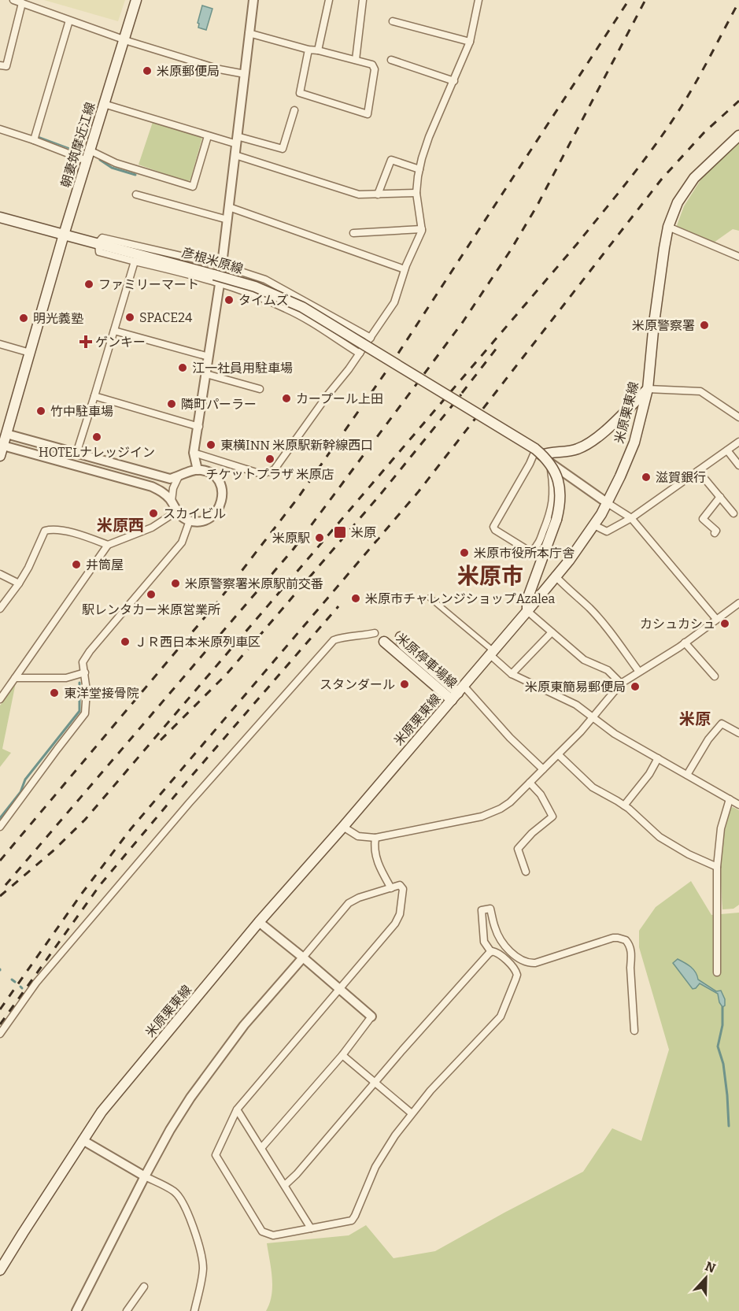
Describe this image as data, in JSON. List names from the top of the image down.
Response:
{
  "streets": {
    "main road": [
      "朝妻筑摩近江線",
      "彦根米原線",
      "米原栗東線",
      "米原停車場線"
    ]
  },
  "crossings": [
    ["朝妻筑摩近江線", "彦根米原線"],
    ["彦根米原線", "米原栗東線"],
    ["米原栗東線", "米原停車場線"]
  ],
  "districts": ["米原西", "米原市", "米原"],
  "places": {
    "other": [
      "米原郵便局",
      "ファミリーマート",
      "タイムズ",
      "SPACE24",
      "明光義塾",
      "米原警察署",
      "江一社員用駐車場",
      "カープール上田",
      "隣町パーラー",
      "竹中駐車場",
      "HOTELナレッジイン",
      "東横INN 米原駅新幹線西口",
      "チケットプラザ 米原店",
      "滋賀銀行",
      "スカイビル",
      "米原駅",
      "米原市役所本庁舎",
      "井筒屋",
      "米原警察署米原駅前交番",
      "駅レンタカー米原営業所",
      "米原市チャレンジショップAzalea",
      "カシュカシュ",
      "ＪＲ西日本米原列車区",
      "スタンダール",
      "米原東簡易郵便局",
      "東洋堂接骨院"
    ],
    "health": ["ゲンキー"],
    "transit": ["米原"]
  },
  "north": "top"
}
